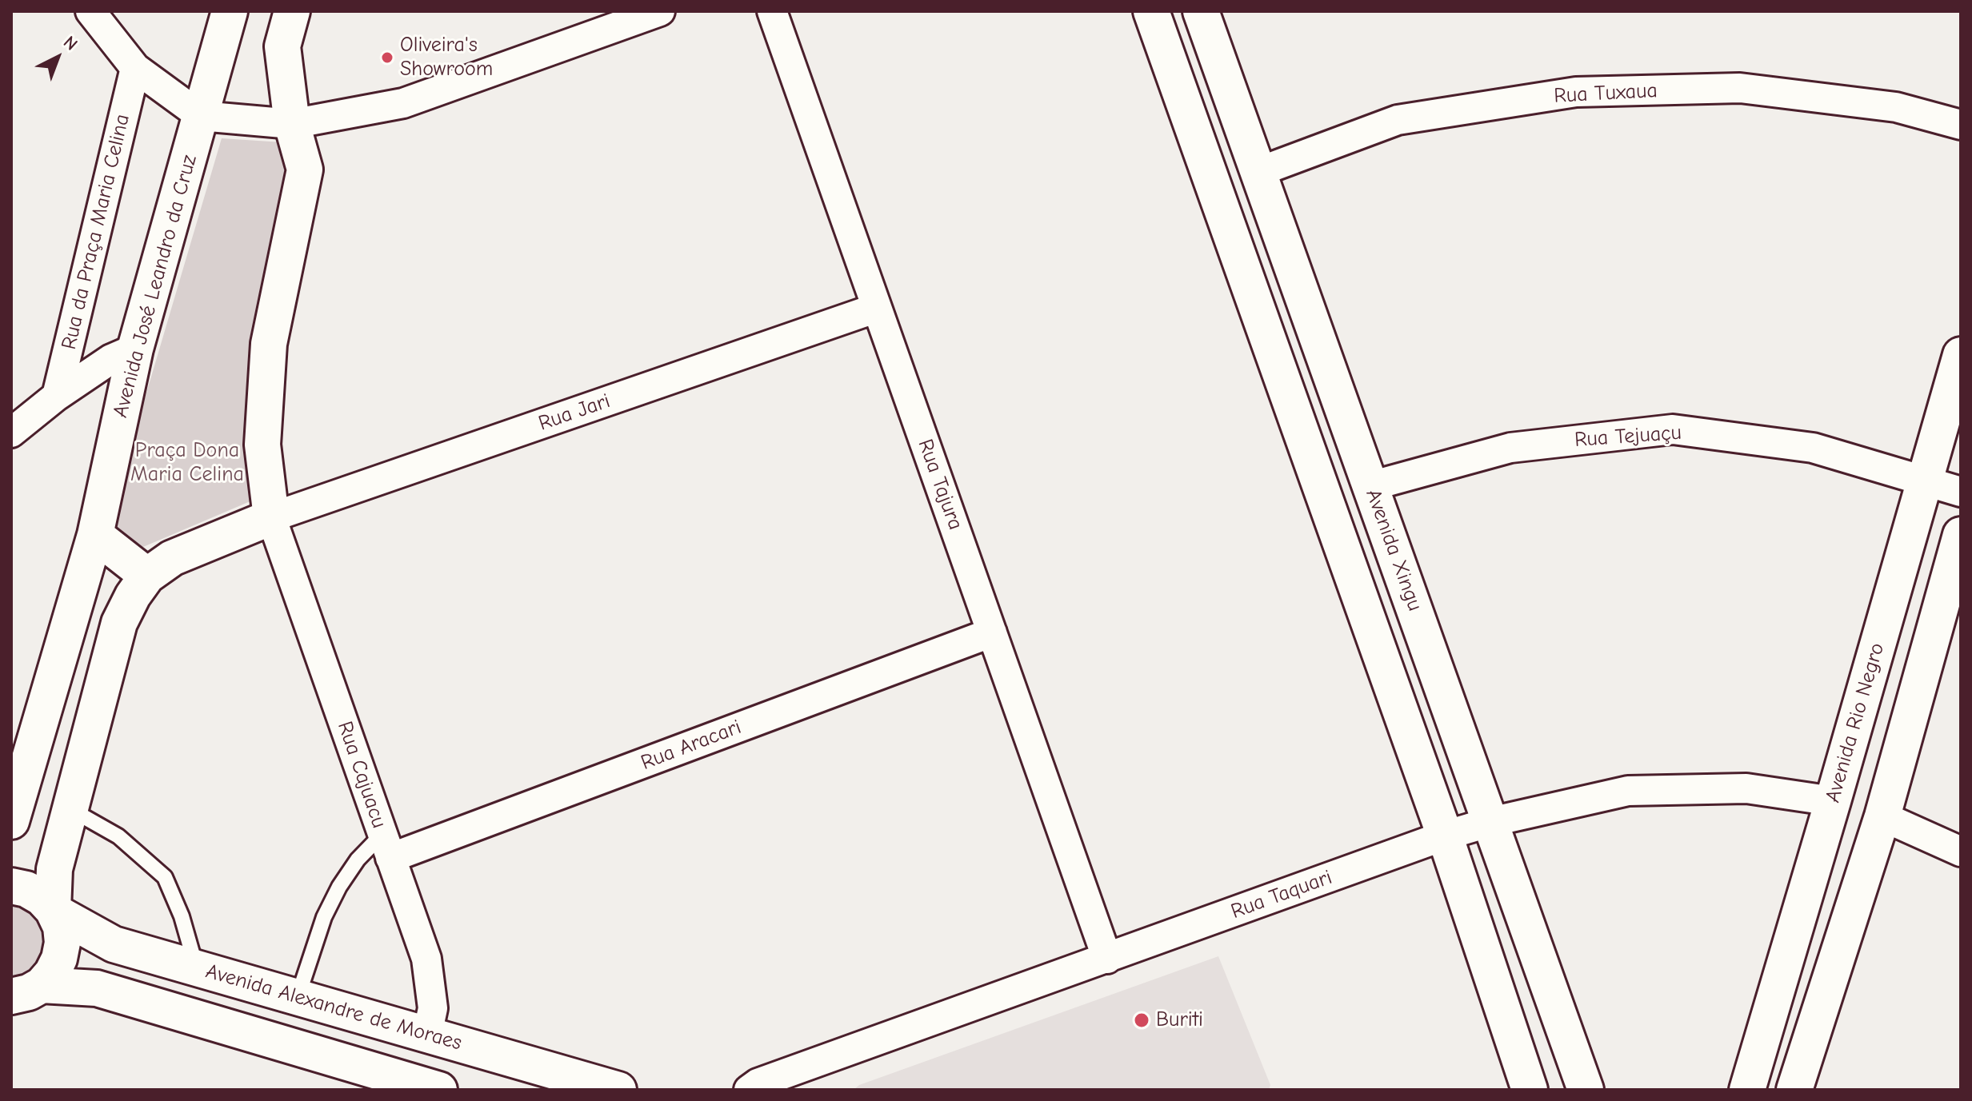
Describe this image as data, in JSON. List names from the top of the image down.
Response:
{
  "streets": {
    "street": [
      "Rua Tuxaua",
      "Rua da Praça Maria Celina",
      "Avenida José Leandro da Cruz",
      "Rua Jari",
      "Rua Tejuaçu",
      "Rua Tajura",
      "Avenida Xingu",
      "Avenida Rio Negro",
      "Rua Aracari",
      "Rua Cajuacu",
      "Rua Taquari",
      "Avenida Alexandre de Moraes"
    ]
  },
  "crossings": [
    ["Rua Tuxaua", "Avenida Xingu"],
    ["Rua Jari", "Rua Tajura"],
    ["Rua Jari", "Rua Cajuacu"],
    ["Rua Tejuaçu", "Avenida Xingu"],
    ["Rua Tejuaçu", "Avenida Rio Negro"],
    ["Rua Tajura", "Rua Aracari"],
    ["Rua Tajura", "Rua Taquari"],
    ["Avenida Xingu", "Rua Taquari"],
    ["Avenida Rio Negro", "Rua Taquari"],
    ["Rua Aracari", "Rua Cajuacu"],
    ["Rua Cajuacu", "Avenida Alexandre de Moraes"]
  ],
  "parks": ["Praça Dona Maria Celina"],
  "places": ["Oliveira's Showroom", "Buriti"],
  "north": "top right"
}
